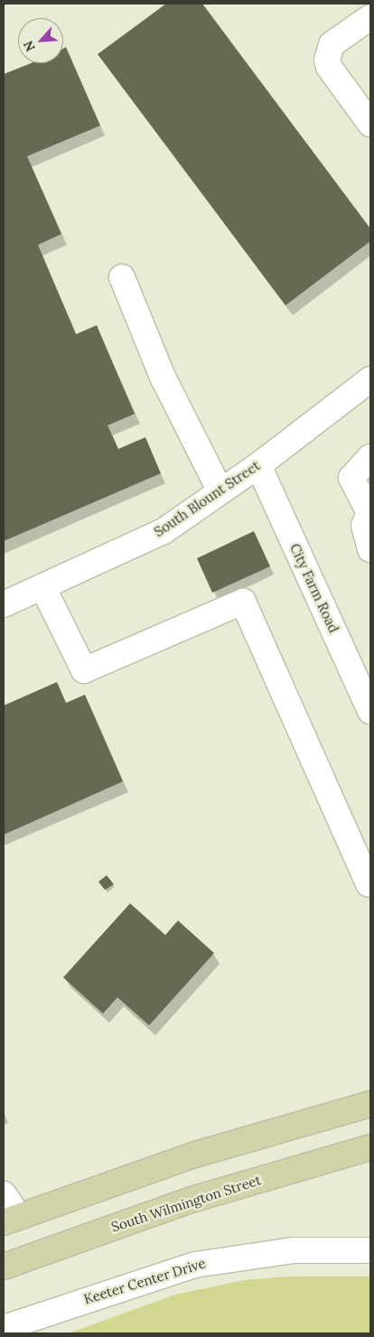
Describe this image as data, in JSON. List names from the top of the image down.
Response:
{
  "streets": {
    "main road": ["South Wilmington Street"],
    "street": ["South Blount Street", "City Farm Road", "Keeter Center Drive"]
  },
  "crossings": [
    ["South Blount Street", "City Farm Road"]
  ],
  "north": "bottom left"
}
